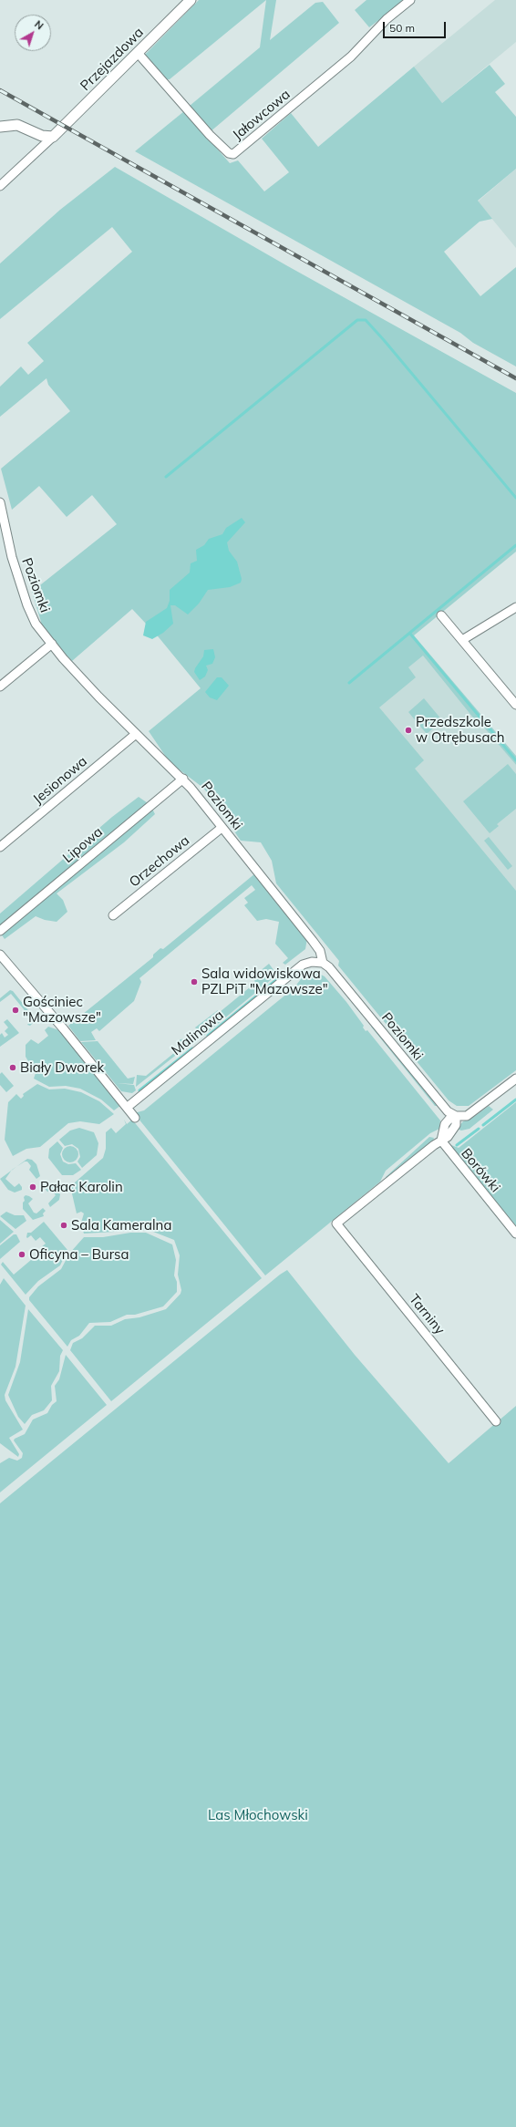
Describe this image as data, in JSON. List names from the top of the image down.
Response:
{
  "streets": {
    "street": [
      "Przejazdowa",
      "Jałowcowa",
      "Poziomki",
      "Jesionowa",
      "Lipowa",
      "Orzechowa",
      "Malinowa",
      "Borówki",
      "Tarniny"
    ]
  },
  "crossings": [
    ["Przejazdowa", "Jałowcowa"],
    ["Poziomki", "Jesionowa"],
    ["Poziomki", "Lipowa"],
    ["Poziomki", "Orzechowa"],
    ["Poziomki", "Malinowa"],
    ["Borówki", "Tarniny"]
  ],
  "parks": ["Las Młochowski"],
  "places": [
    "Przedszkole w Otrębusach",
    "Sala widowiskowa PZLPiT \"Mazowsze\"",
    "Gościniec \"Mazowsze\"",
    "Biały Dworek",
    "Pałac Karolin",
    "Sala Kameralna",
    "Oficyna – Bursa"
  ],
  "scale_bar": "50 m",
  "north": "top right"
}
